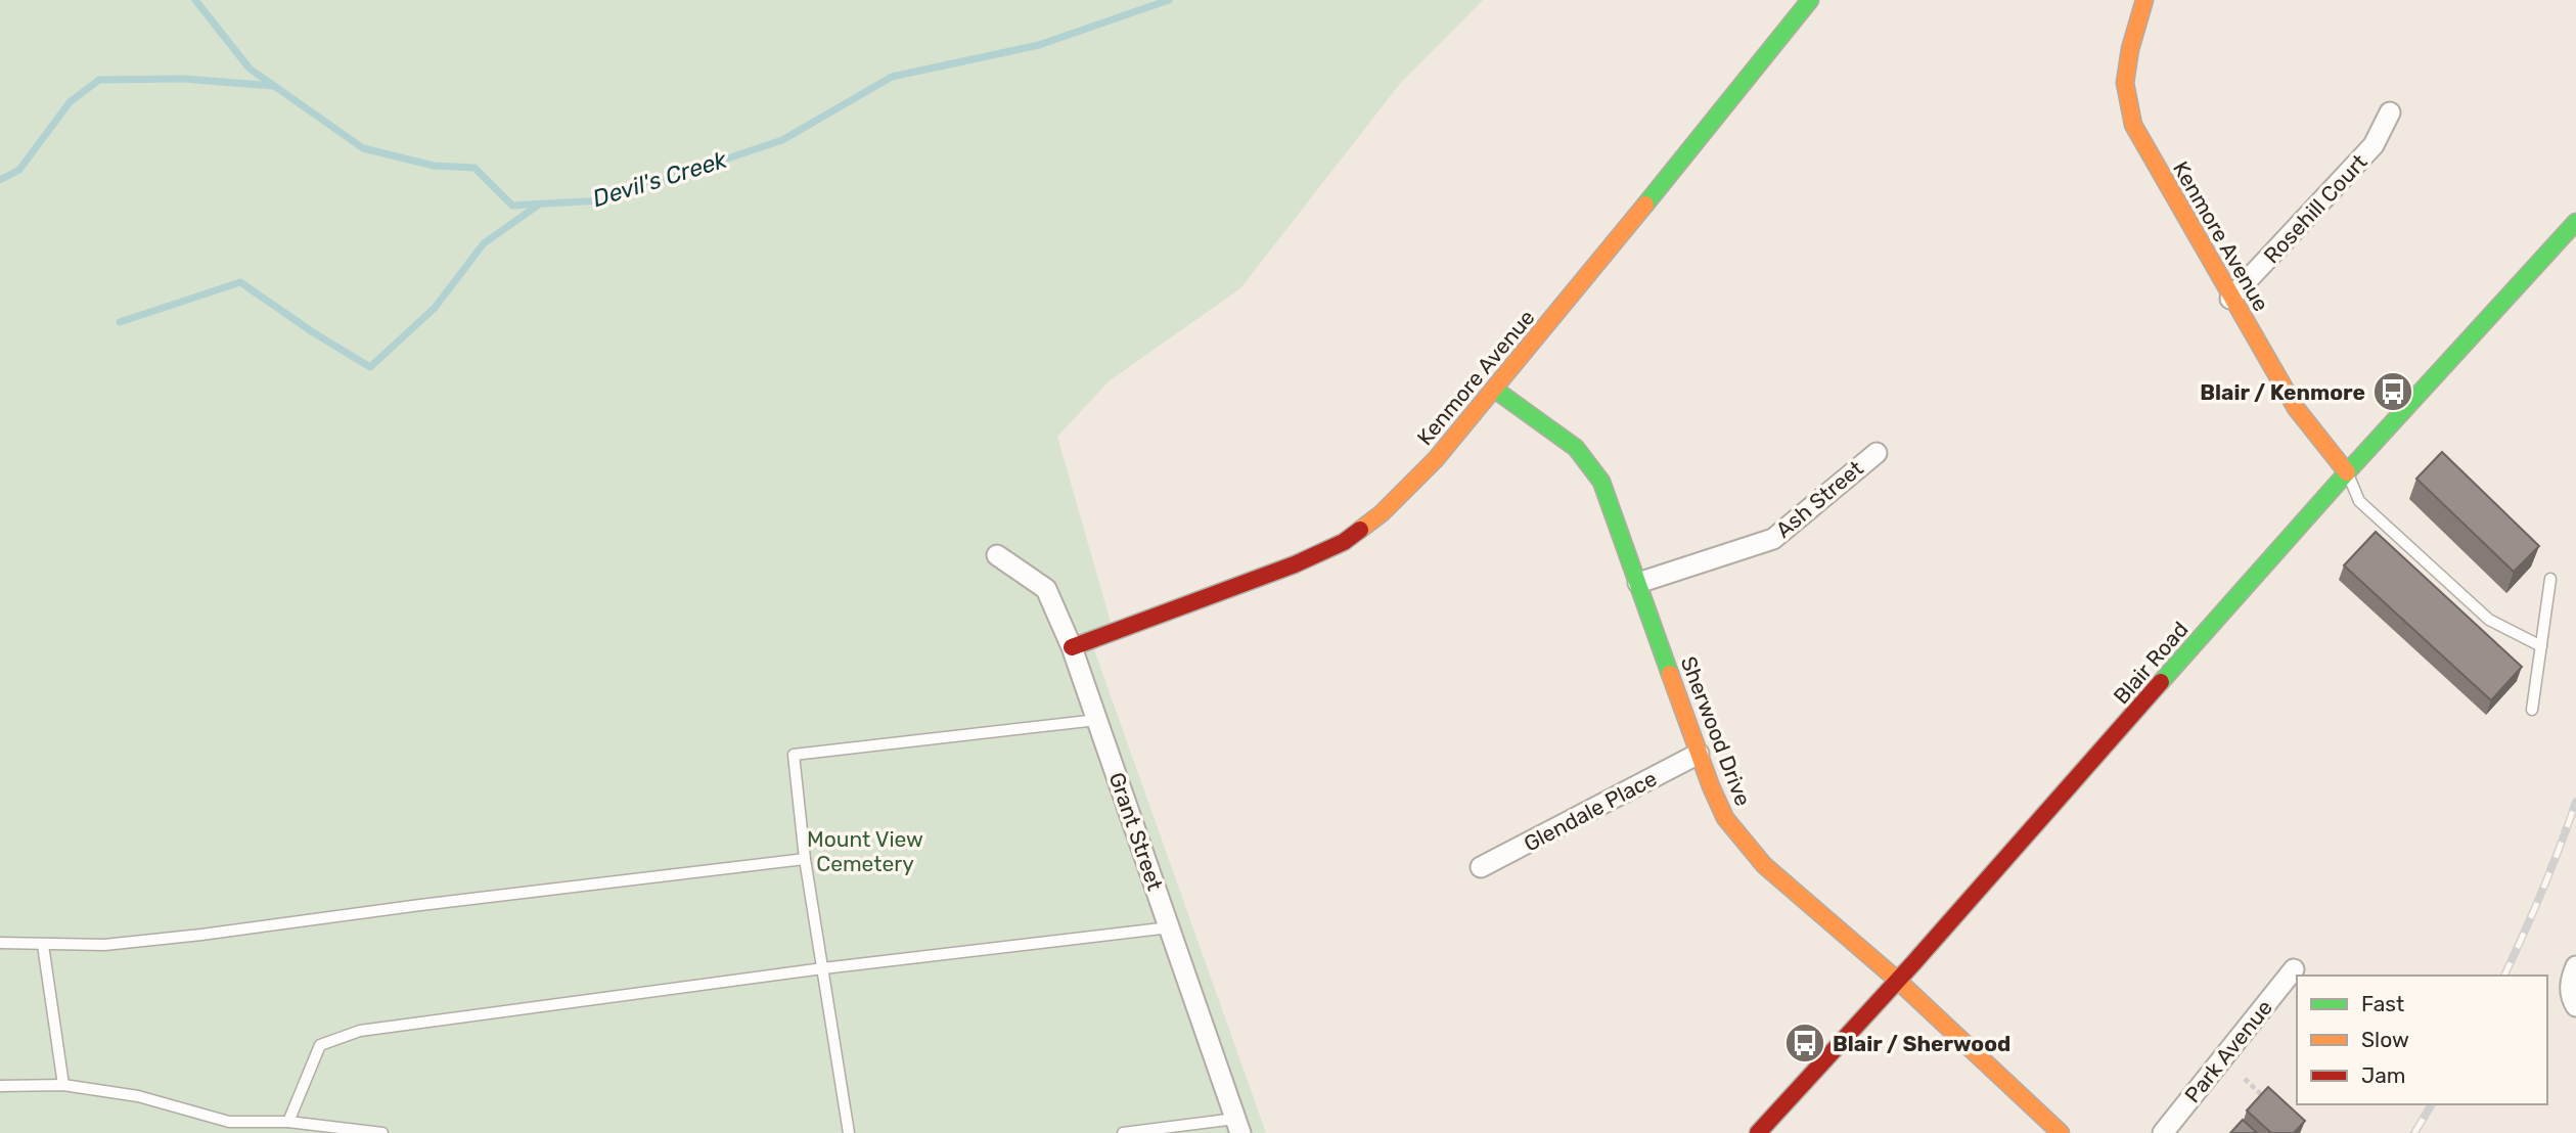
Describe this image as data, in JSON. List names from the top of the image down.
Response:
{
  "streets": {
    "street": [
      "Rosehill Court",
      "Kenmore Avenue",
      "Ash Street",
      "Blair Road",
      "Sherwood Drive",
      "Glendale Place",
      "Grant Street",
      "Park Avenue"
    ]
  },
  "crossings": [
    ["Rosehill Court", "Kenmore Avenue"],
    ["Kenmore Avenue", "Blair Road"],
    ["Kenmore Avenue", "Sherwood Drive"],
    ["Kenmore Avenue", "Grant Street"],
    ["Ash Street", "Sherwood Drive"],
    ["Blair Road", "Sherwood Drive"],
    ["Sherwood Drive", "Glendale Place"]
  ],
  "water": ["Devil's Creek"],
  "parks": ["Mount View Cemetery"],
  "places": {
    "bus stop": ["Blair / Kenmore", "Blair / Sherwood"]
  },
  "legend": ["Fast", "Slow", "Jam"]
}
